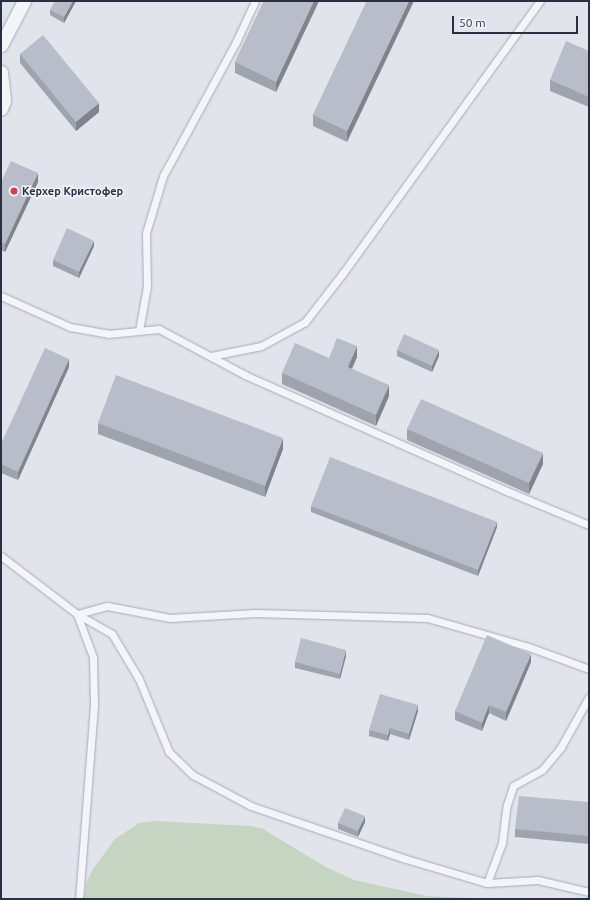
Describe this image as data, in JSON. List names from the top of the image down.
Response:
{
  "places": ["Керхер Кристофер"],
  "scale_bar": "50 m"
}
